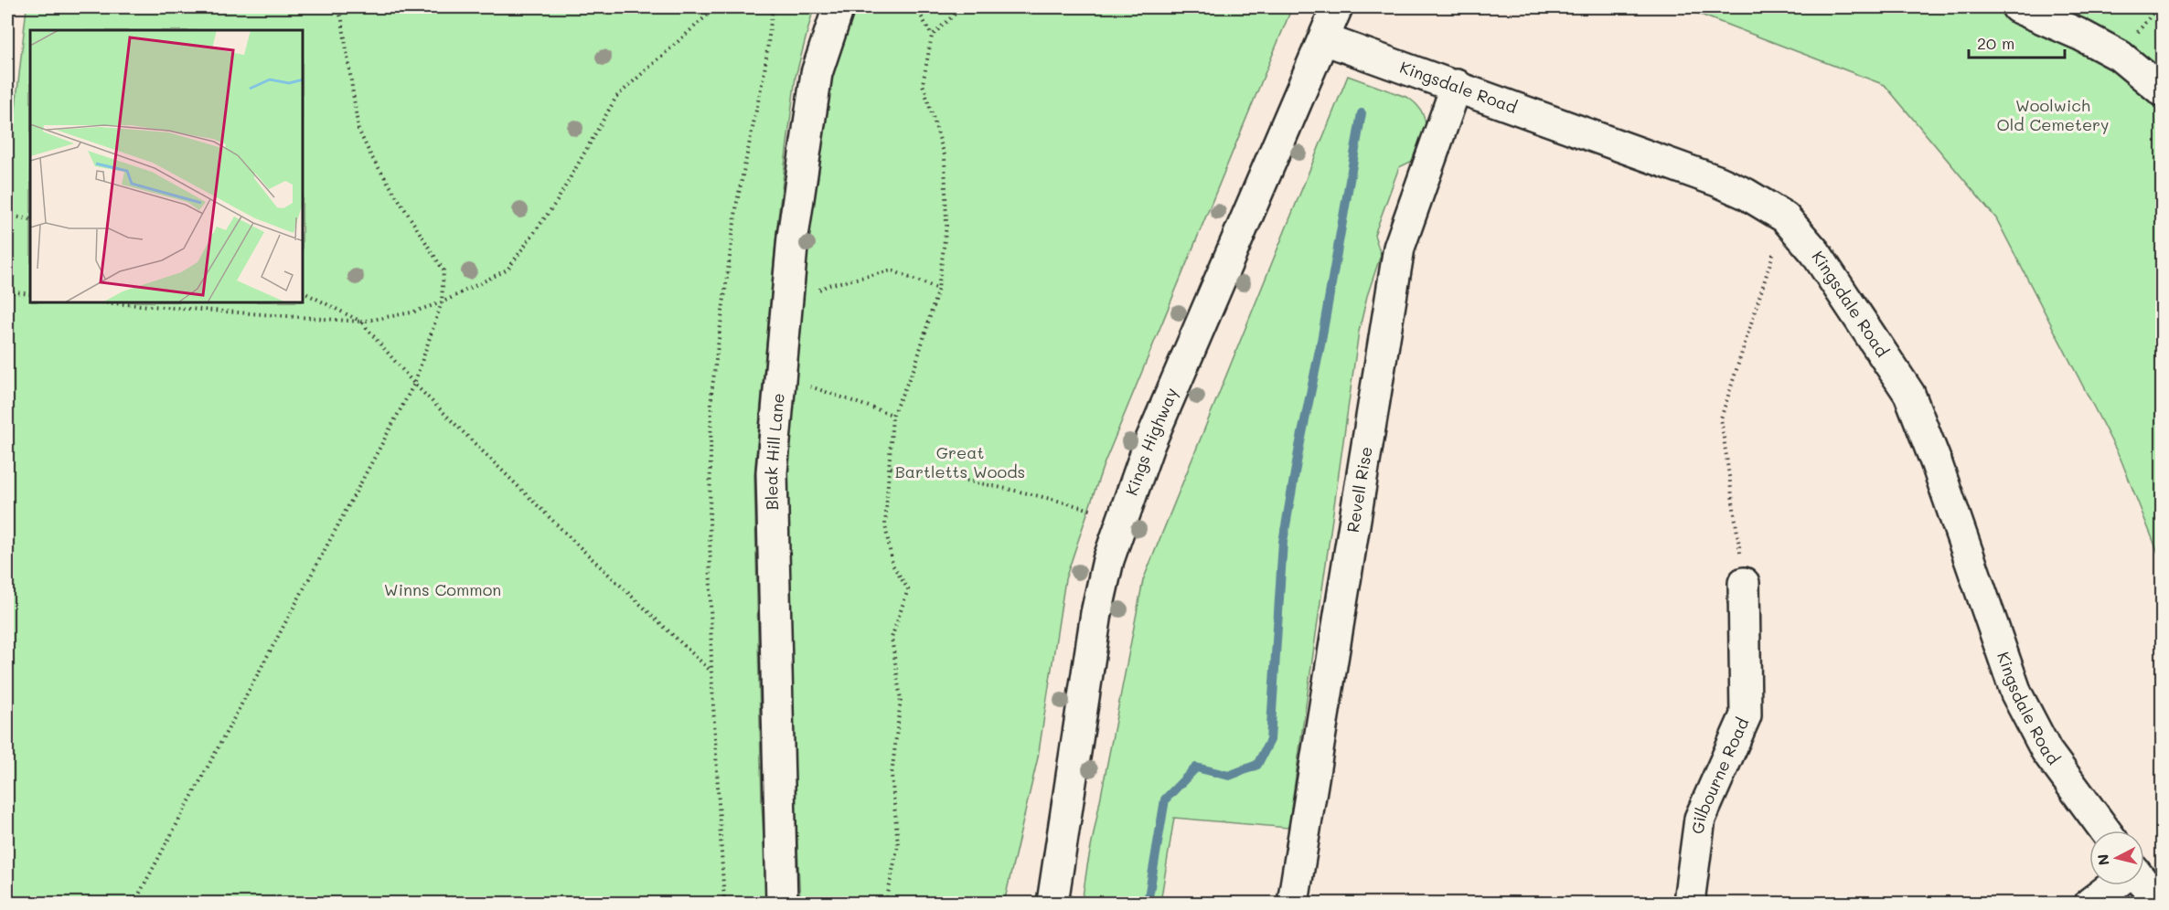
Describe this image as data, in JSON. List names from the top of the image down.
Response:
{
  "streets": {
    "street": [
      "Kingsdale Road",
      "Kings Highway",
      "Bleak Hill Lane",
      "Revell Rise",
      "Gilbourne Road"
    ]
  },
  "crossings": [
    ["Kingsdale Road", "Kings Highway"],
    ["Kingsdale Road", "Revell Rise"]
  ],
  "parks": ["Woolwich Old Cemetery", "Great Bartletts Woods", "Winns Common"],
  "scale_bar": "20 m",
  "north": "left"
}
